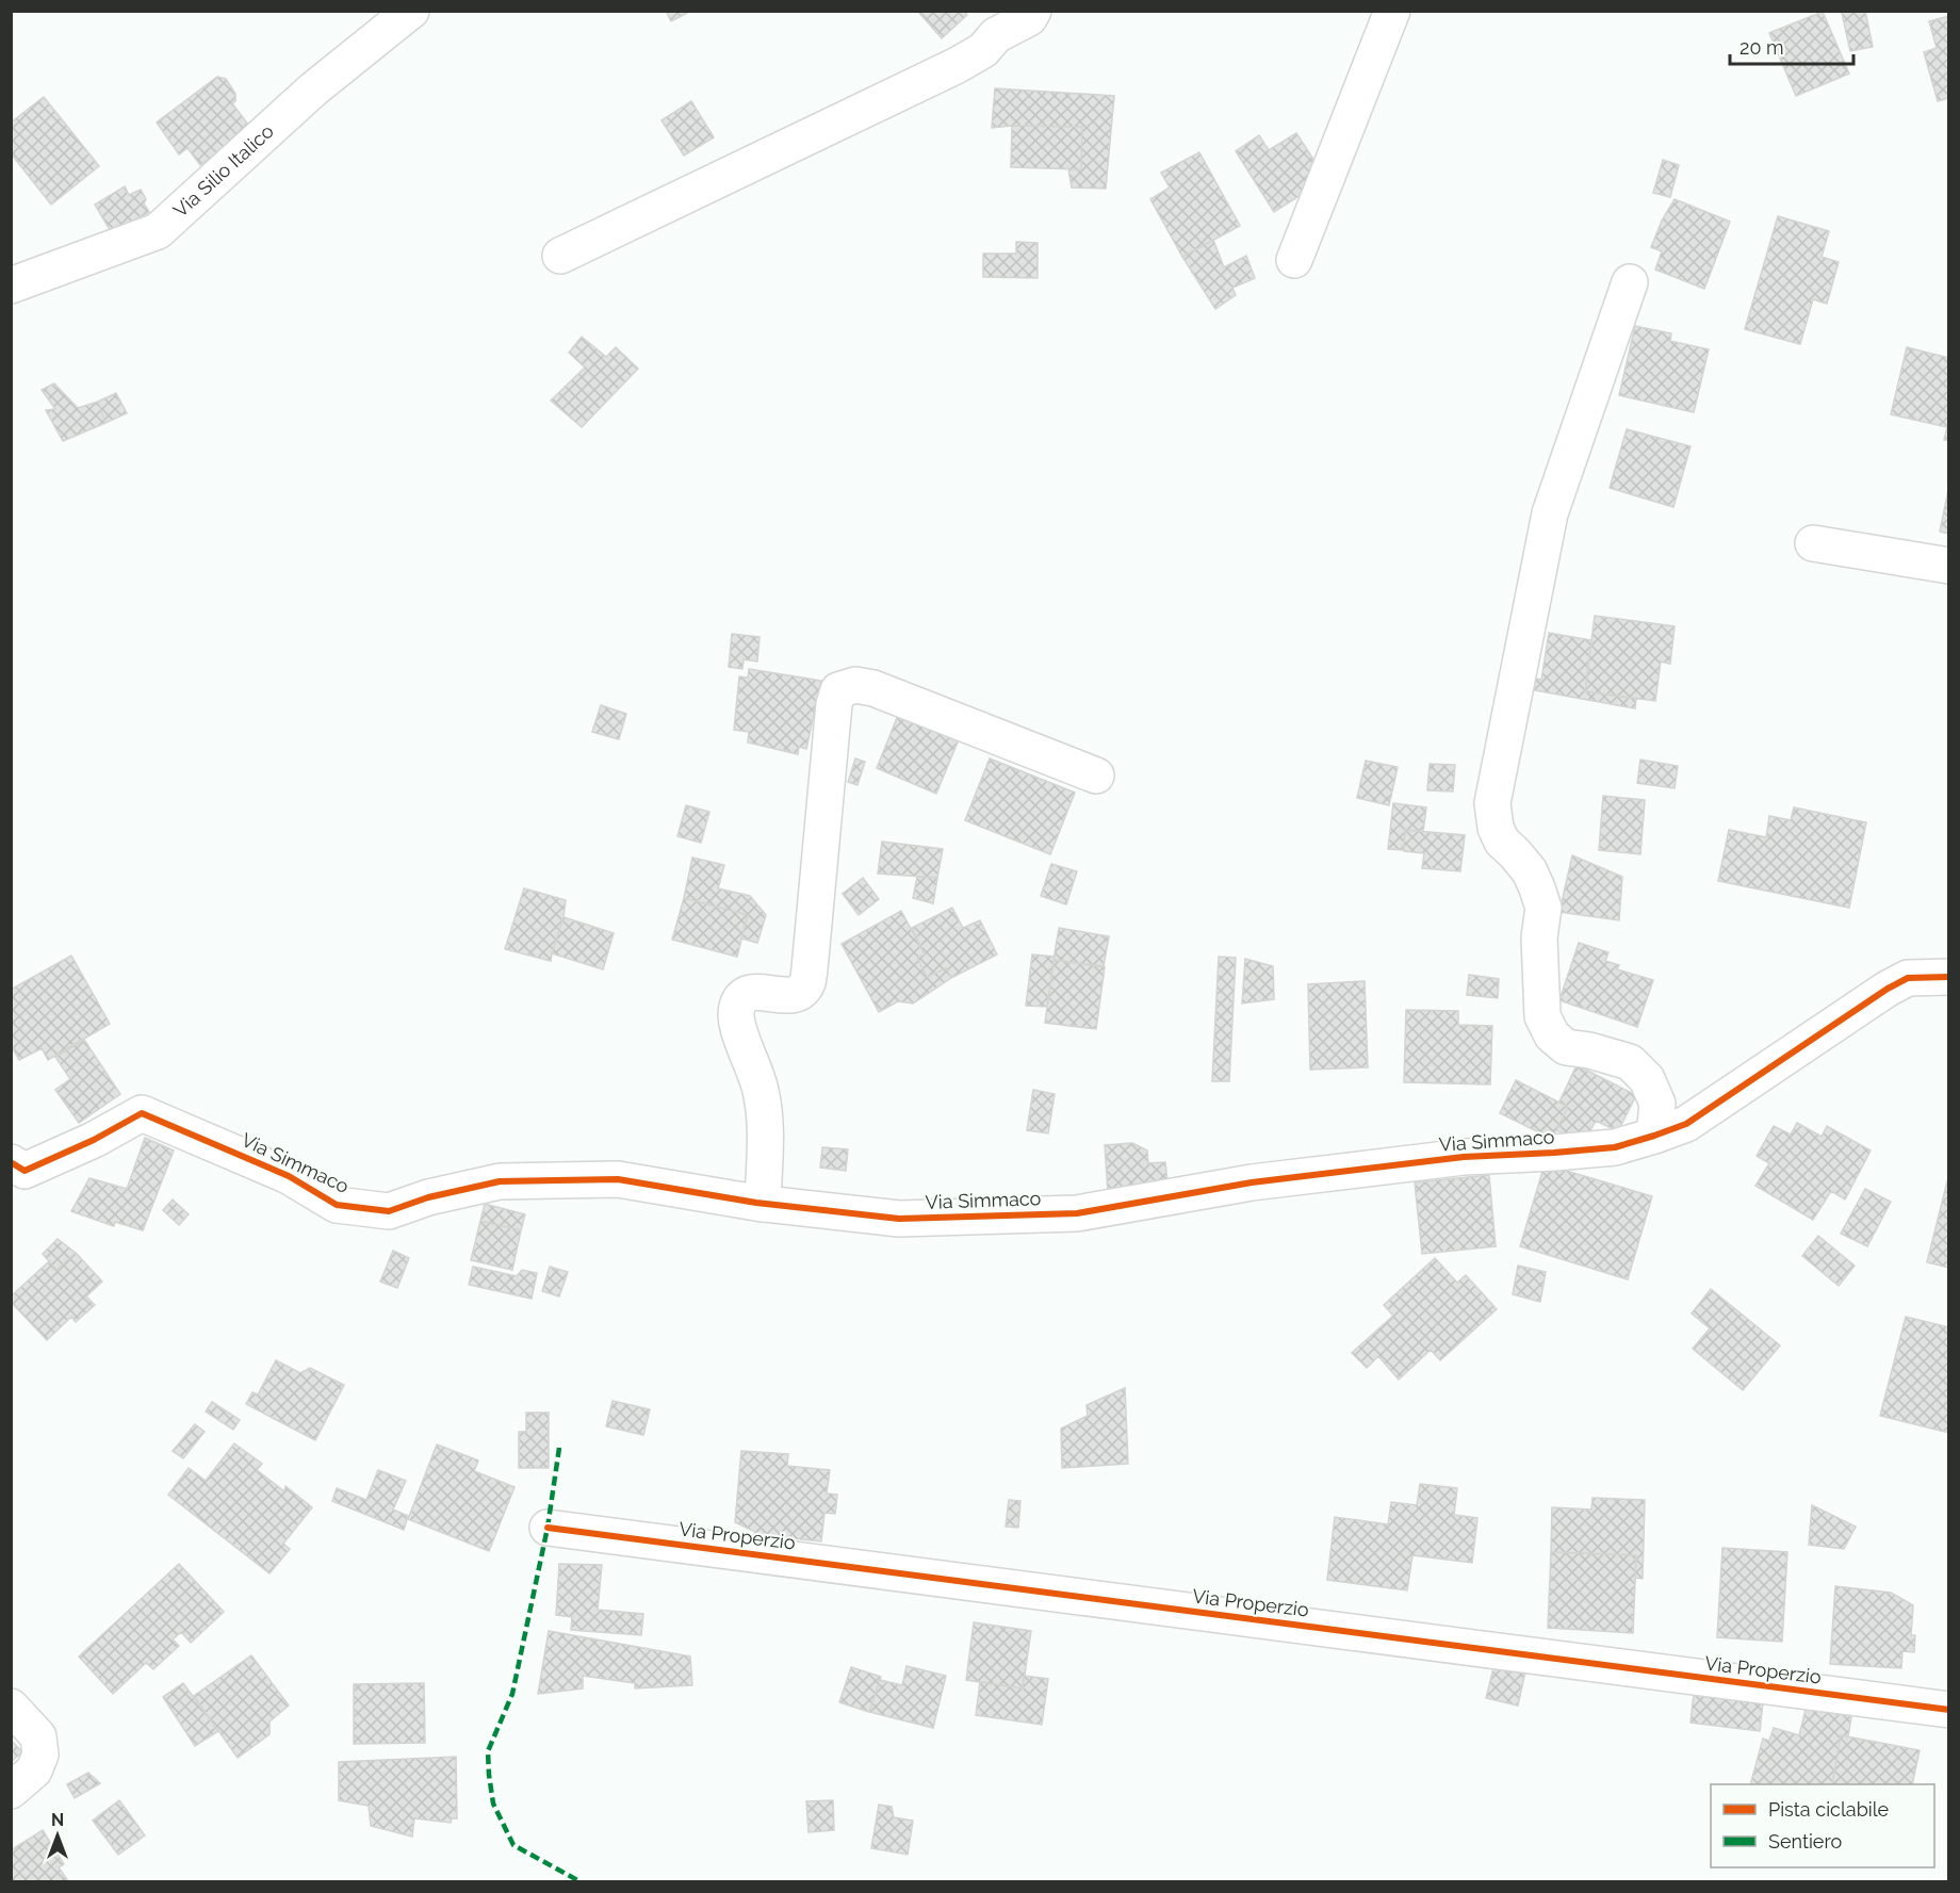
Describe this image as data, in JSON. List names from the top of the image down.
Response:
{
  "streets": {
    "street": ["Via Silio Italico", "Via Simmaco", "Via Properzio"]
  },
  "legend": ["Pista ciclabile", "Sentiero"],
  "scale_bar": "20 m",
  "north": "top"
}
